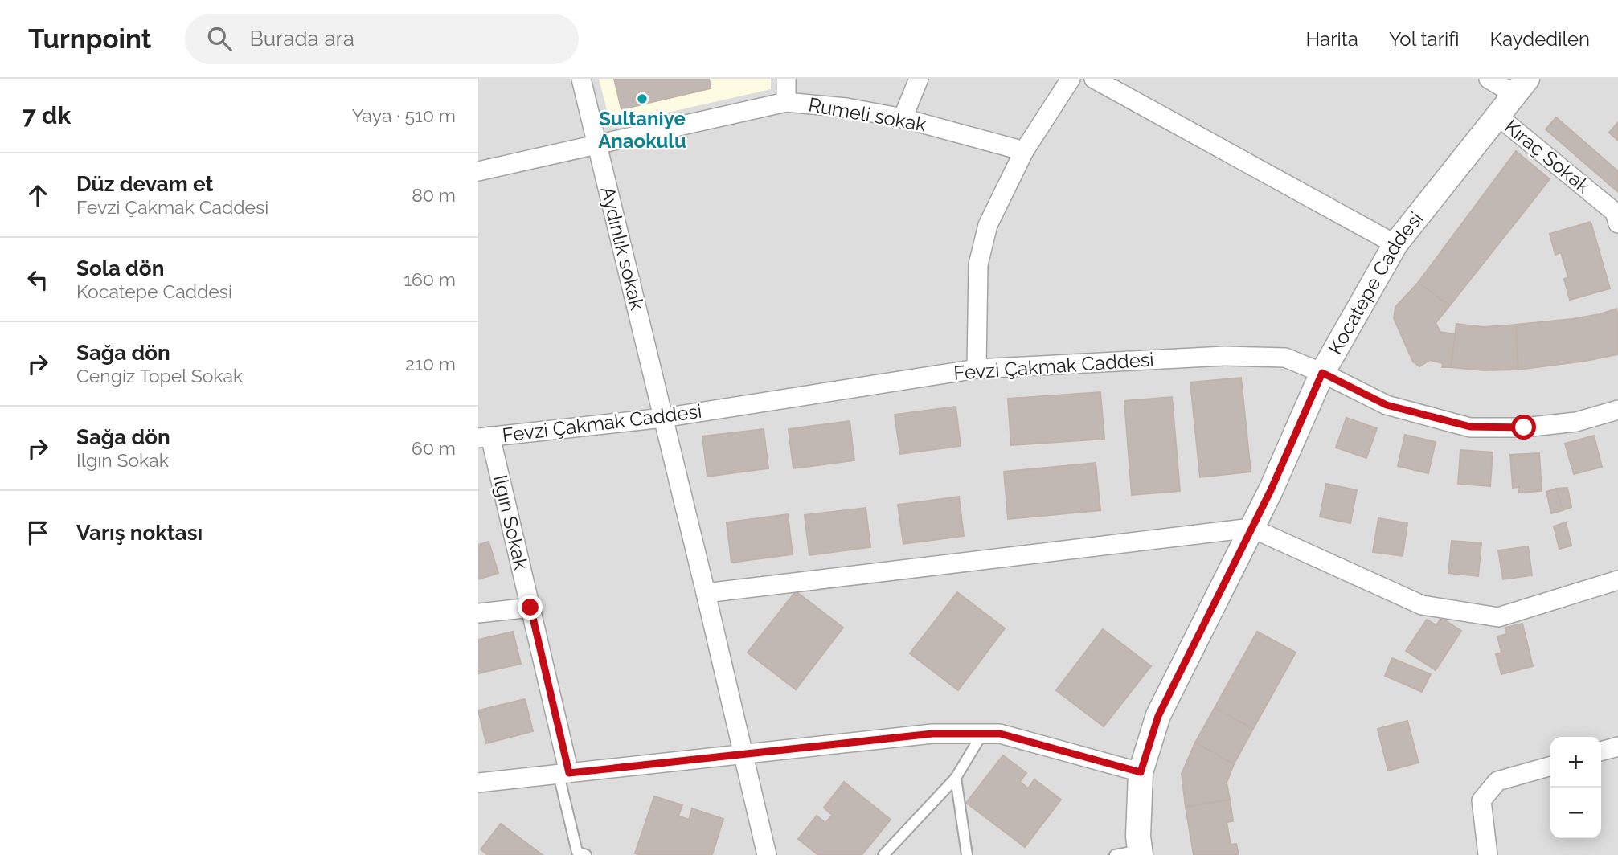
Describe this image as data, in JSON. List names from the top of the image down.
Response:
{
  "streets": {
    "street": [
      "Rumeli sokak",
      "Kıraç Sokak",
      "Aydınlık sokak",
      "Kocatepe Caddesi",
      "Fevzi Çakmak Caddesi",
      "Ilgın Sokak"
    ]
  },
  "crossings": [
    ["Rumeli sokak", "Aydınlık sokak"],
    ["Kıraç Sokak", "Kocatepe Caddesi"],
    ["Aydınlık sokak", "Fevzi Çakmak Caddesi"],
    ["Kocatepe Caddesi", "Fevzi Çakmak Caddesi"],
    ["Fevzi Çakmak Caddesi", "Ilgın Sokak"]
  ],
  "places": ["Sultaniye Anaokulu"],
  "page": {
    "header": "Turnpoint",
    "search": "Burada ara",
    "nav": ["Harita", "Yol tarifi", "Kaydedilen"],
    "heading": ["7 dk", "Yaya · 510 m"],
    "list": [
      ["Düz devam et", "Fevzi Çakmak Caddesi", "80 m"],
      ["Sola dön", "Kocatepe Caddesi", "160 m"],
      ["Sağa dön", "Cengiz Topel Sokak", "210 m"],
      ["Sağa dön", "Ilgın Sokak", "60 m"],
      "Varış noktası"
    ],
    "map_buttons": ["+", "−"]
  }
}
